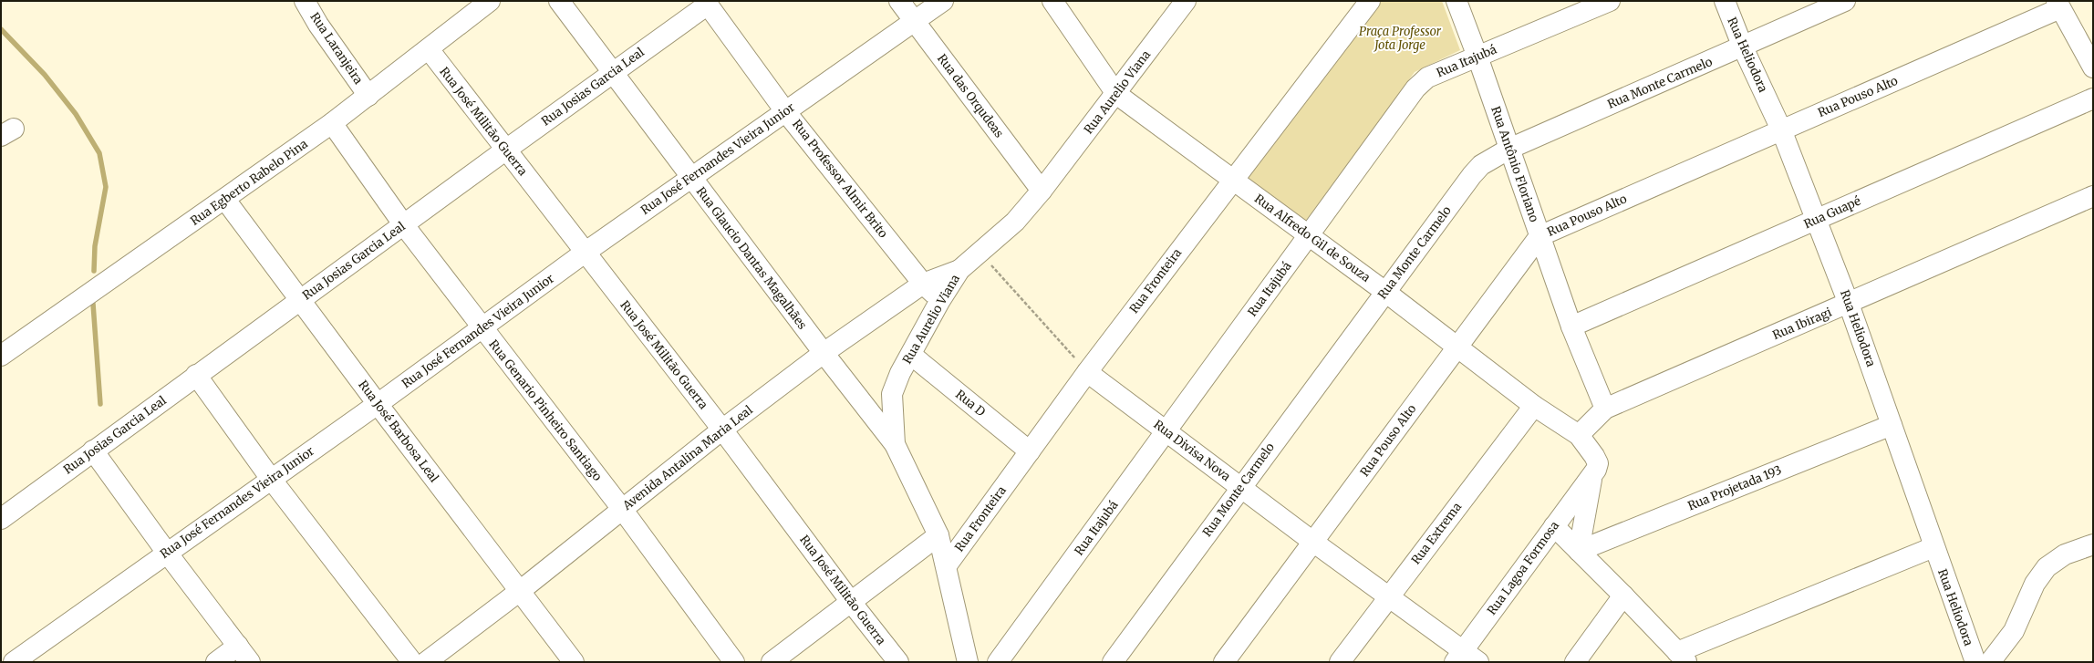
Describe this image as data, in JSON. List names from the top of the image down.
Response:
{
  "streets": {
    "street": [
      "Rua Laranjeira",
      "Rua Heliodora",
      "Rua Itajubá",
      "Rua Monte Carmelo",
      "Rua Josias Garcia Leal",
      "Rua Aurelio Viana",
      "Rua das Orqudeas",
      "Rua Pouso Alto",
      "Rua José Militão Guerra",
      "Rua José Fernandes Vieira Junior",
      "Rua Antônio Floriano",
      "Rua Professor Almir Brito",
      "Rua Egberto Rabelo Pina",
      "Rua Guapé",
      "Rua Alfredo Gil de Souza",
      "Rua Glaucio Dantas Magalhães",
      "Rua Fronteira",
      "Rua Ibiragi",
      "Rua D",
      "Rua Genario Pinheiro Santiago",
      "Rua José Barbosa Leal",
      "Rua Divisa Nova",
      "Avenida Antalina Maria Leal",
      "Rua Projetada 193",
      "Rua Extrema",
      "Rua Lagoa Formosa"
    ]
  },
  "crossings": [
    ["Rua Laranjeira", "Rua Egberto Rabelo Pina"],
    ["Rua Heliodora", "Rua Monte Carmelo"],
    ["Rua Heliodora", "Rua Pouso Alto"],
    ["Rua Heliodora", "Rua Guapé"],
    ["Rua Heliodora", "Rua Ibiragi"],
    ["Rua Heliodora", "Rua Projetada 193"],
    ["Rua Itajubá", "Rua Antônio Floriano"],
    ["Rua Itajubá", "Rua Alfredo Gil de Souza"],
    ["Rua Itajubá", "Rua Divisa Nova"],
    ["Rua Monte Carmelo", "Rua Antônio Floriano"],
    ["Rua Monte Carmelo", "Rua Alfredo Gil de Souza"],
    ["Rua Monte Carmelo", "Rua Divisa Nova"],
    ["Rua Josias Garcia Leal", "Rua José Militão Guerra"],
    ["Rua Josias Garcia Leal", "Rua Professor Almir Brito"],
    ["Rua Josias Garcia Leal", "Rua Glaucio Dantas Magalhães"],
    ["Rua Josias Garcia Leal", "Rua Genario Pinheiro Santiago"],
    ["Rua Josias Garcia Leal", "Rua José Barbosa Leal"],
    ["Rua Aurelio Viana", "Rua das Orqudeas"],
    ["Rua Aurelio Viana", "Rua Professor Almir Brito"],
    ["Rua Aurelio Viana", "Rua Alfredo Gil de Souza"],
    ["Rua Aurelio Viana", "Rua Glaucio Dantas Magalhães"],
    ["Rua Aurelio Viana", "Rua Fronteira"],
    ["Rua Aurelio Viana", "Rua D"],
    ["Rua Aurelio Viana", "Avenida Antalina Maria Leal"],
    ["Rua das Orqudeas", "Rua José Fernandes Vieira Junior"],
    ["Rua Pouso Alto", "Rua Antônio Floriano"],
    ["Rua Pouso Alto", "Rua Alfredo Gil de Souza"],
    ["Rua Pouso Alto", "Rua Divisa Nova"],
    ["Rua José Militão Guerra", "Rua José Fernandes Vieira Junior"],
    ["Rua José Militão Guerra", "Rua Egberto Rabelo Pina"],
    ["Rua José Militão Guerra", "Avenida Antalina Maria Leal"],
    ["Rua José Fernandes Vieira Junior", "Rua Professor Almir Brito"],
    ["Rua José Fernandes Vieira Junior", "Rua Glaucio Dantas Magalhães"],
    ["Rua José Fernandes Vieira Junior", "Rua Genario Pinheiro Santiago"],
    ["Rua José Fernandes Vieira Junior", "Rua José Barbosa Leal"],
    ["Rua Antônio Floriano", "Rua Guapé"],
    ["Rua Antônio Floriano", "Rua Ibiragi"],
    ["Rua Professor Almir Brito", "Avenida Antalina Maria Leal"],
    ["Rua Egberto Rabelo Pina", "Rua Genario Pinheiro Santiago"],
    ["Rua Egberto Rabelo Pina", "Rua José Barbosa Leal"],
    ["Rua Alfredo Gil de Souza", "Rua Fronteira"],
    ["Rua Alfredo Gil de Souza", "Rua Ibiragi"],
    ["Rua Alfredo Gil de Souza", "Rua Extrema"],
    ["Rua Alfredo Gil de Souza", "Rua Lagoa Formosa"],
    ["Rua Glaucio Dantas Magalhães", "Avenida Antalina Maria Leal"],
    ["Rua Fronteira", "Rua D"],
    ["Rua Fronteira", "Rua Divisa Nova"],
    ["Rua Genario Pinheiro Santiago", "Avenida Antalina Maria Leal"],
    ["Rua José Barbosa Leal", "Avenida Antalina Maria Leal"],
    ["Rua Divisa Nova", "Rua Extrema"],
    ["Rua Divisa Nova", "Rua Lagoa Formosa"]
  ],
  "parks": ["Praça Professor Jota Jorge"]
}
